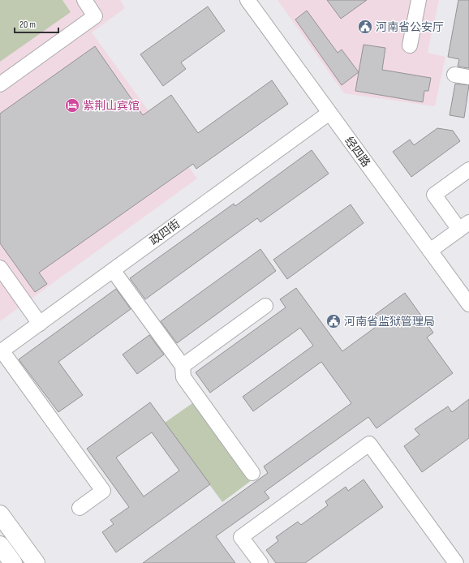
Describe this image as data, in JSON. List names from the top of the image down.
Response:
{
  "streets": {
    "street": ["经四路", "政四街"]
  },
  "crossings": [
    ["经四路", "政四街"]
  ],
  "places": {
    "public building": ["河南省公安厅", "河南省监狱管理局"],
    "hotel": ["紫荆山宾馆"]
  },
  "scale_bar": "20 m"
}
